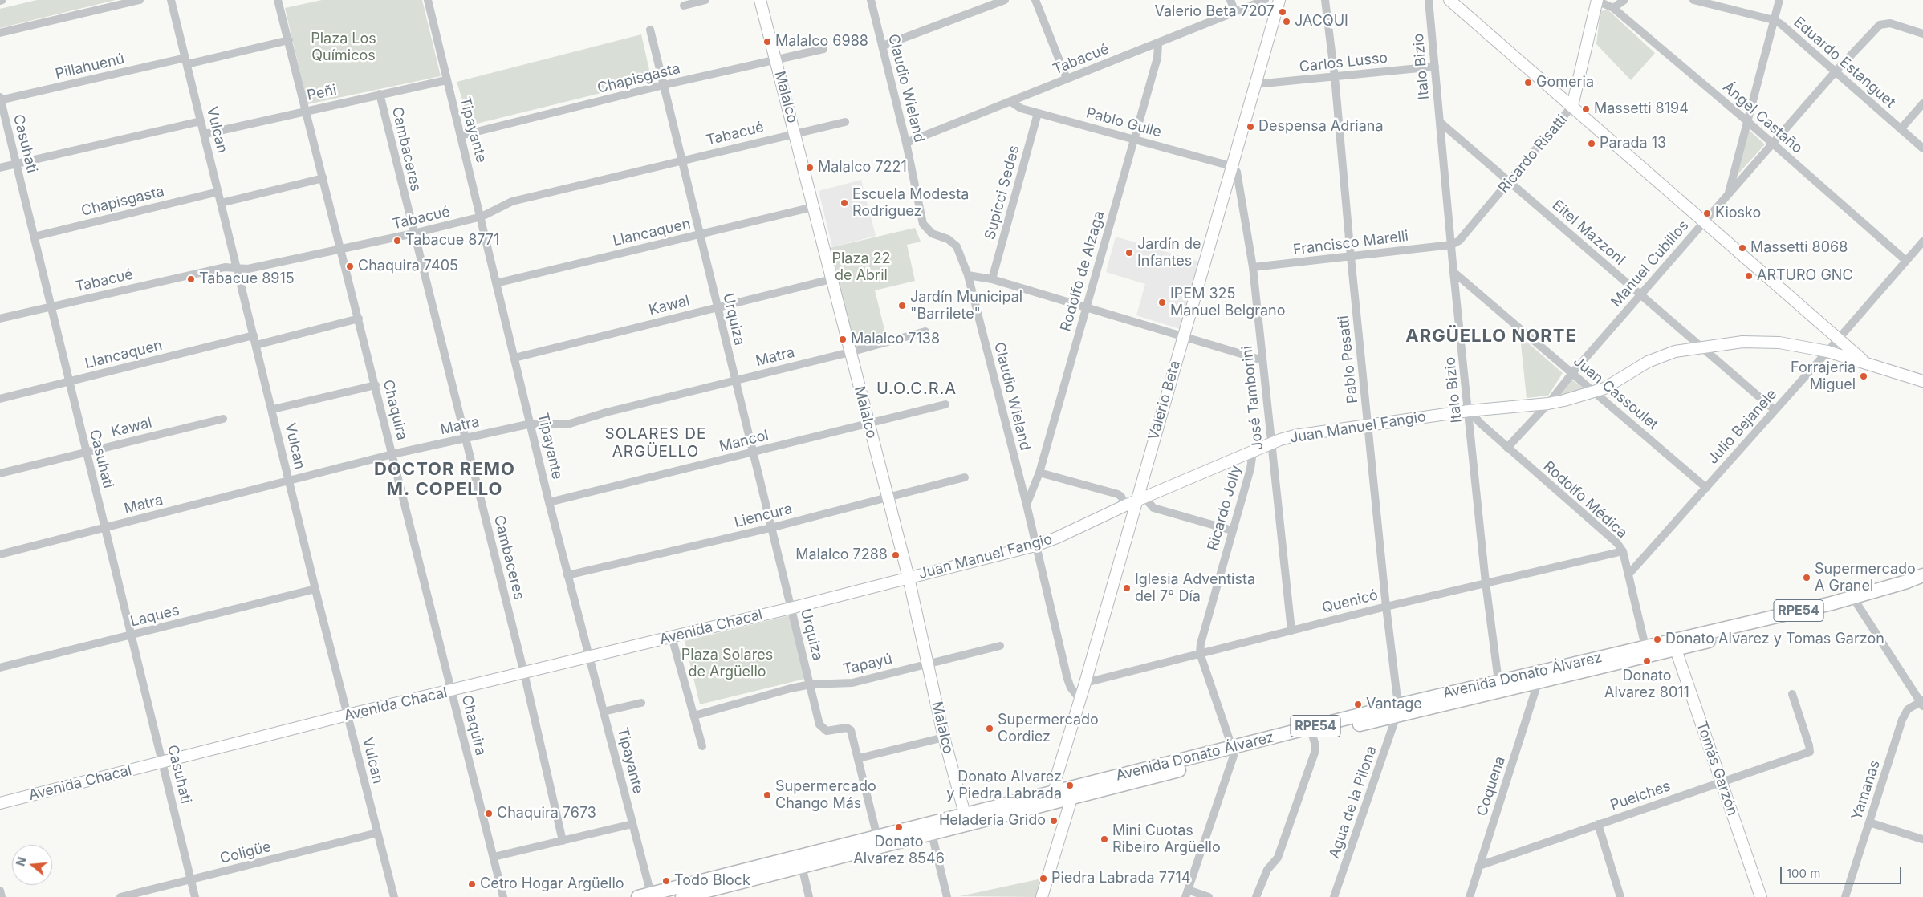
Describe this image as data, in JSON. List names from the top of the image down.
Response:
{
  "streets": {
    "main road": [
      "Malalco",
      "Ricardo Risatti",
      "Valerio Beta",
      "Juan Manuel Fangio",
      "RPE54",
      "Avenida Chacal",
      "Avenida Donato Álvarez",
      "Tomás Garzón"
    ],
    "street": [
      "Tabacué",
      "Carlos Lusso",
      "Eduardo Estanguet",
      "Pillahuenú",
      "Italo Bizio",
      "Chapisgasta",
      "Claudio Wieland",
      "Peñi",
      "Ángel Castaño",
      "Pablo Gulle",
      "Vulcan",
      "Tipayante",
      "Casuhati",
      "Cambaceres",
      "Supicci Sedes",
      "Llancaquen",
      "Eitel Mazzoni",
      "Francisco Marelli",
      "Manuel Cubillos",
      "Rodolfo de Alzaga",
      "Kawal",
      "Urquiza",
      "Matra",
      "Pablo Pesatti",
      "Juan Cassoulet",
      "José Tamborini",
      "Chaquira",
      "Julio Bejanele",
      "Mancol",
      "Rodolfo Médica",
      "Ricardo Jolly",
      "Liencura",
      "Quenicó",
      "Laques",
      "Tapayú",
      "Coquena",
      "Yamanas",
      "Puelches",
      "Agua de la Pilona",
      "Coligüe"
    ]
  },
  "crossings": [
    ["Tabacué", "Claudio Wieland"],
    ["Tabacué", "Malalco"],
    ["Tabacué", "Pablo Gulle"],
    ["Tabacué", "Vulcan"],
    ["Tabacué", "Tipayante"],
    ["Tabacué", "Casuhati"],
    ["Tabacué", "Cambaceres"],
    ["Tabacué", "Rodolfo de Alzaga"],
    ["Tabacué", "Urquiza"],
    ["Tabacué", "Chaquira"],
    ["Carlos Lusso", "Italo Bizio"],
    ["Carlos Lusso", "Pablo Pesatti"],
    ["Carlos Lusso", "Valerio Beta"],
    ["Eduardo Estanguet", "Manuel Cubillos"],
    ["Pillahuenú", "Vulcan"],
    ["Pillahuenú", "Casuhati"],
    ["Pillahuenú", "Chaquira"],
    ["Italo Bizio", "Ricardo Risatti"],
    ["Italo Bizio", "Eitel Mazzoni"],
    ["Italo Bizio", "Francisco Marelli"],
    ["Italo Bizio", "Juan Cassoulet"],
    ["Italo Bizio", "Juan Manuel Fangio"],
    ["Italo Bizio", "Rodolfo Médica"],
    ["Italo Bizio", "Quenicó"],
    ["Italo Bizio", "Avenida Donato Álvarez"],
    ["Chapisgasta", "Malalco"],
    ["Chapisgasta", "Vulcan"],
    ["Chapisgasta", "Tipayante"],
    ["Chapisgasta", "Casuhati"],
    ["Chapisgasta", "Urquiza"],
    ["Claudio Wieland", "Rodolfo de Alzaga"],
    ["Claudio Wieland", "Valerio Beta"],
    ["Claudio Wieland", "Juan Manuel Fangio"],
    ["Peñi", "Vulcan"],
    ["Peñi", "Tipayante"],
    ["Peñi", "Cambaceres"],
    ["Peñi", "Chaquira"],
    ["Malalco", "Llancaquen"],
    ["Malalco", "Kawal"],
    ["Malalco", "Matra"],
    ["Malalco", "Juan Manuel Fangio"],
    ["Malalco", "Mancol"],
    ["Malalco", "Liencura"],
    ["Malalco", "Tapayú"],
    ["Malalco", "Avenida Donato Álvarez"],
    ["Ángel Castaño", "Ricardo Risatti"],
    ["Ángel Castaño", "Manuel Cubillos"],
    ["Ángel Castaño", "Julio Bejanele"],
    ["Pablo Gulle", "Supicci Sedes"],
    ["Pablo Gulle", "Rodolfo de Alzaga"],
    ["Pablo Gulle", "José Tamborini"],
    ["Pablo Gulle", "Valerio Beta"],
    ["Vulcan", "Llancaquen"],
    ["Vulcan", "Matra"],
    ["Vulcan", "Laques"],
    ["Vulcan", "Avenida Chacal"],
    ["Vulcan", "Coligüe"],
    ["Tipayante", "Llancaquen"],
    ["Tipayante", "Kawal"],
    ["Tipayante", "Matra"],
    ["Tipayante", "Mancol"],
    ["Tipayante", "Liencura"],
    ["Tipayante", "Avenida Chacal"],
    ["Tipayante", "Avenida Donato Álvarez"],
    ["Casuhati", "Llancaquen"],
    ["Casuhati", "Kawal"],
    ["Casuhati", "Matra"],
    ["Casuhati", "Laques"],
    ["Casuhati", "Avenida Chacal"],
    ["Casuhati", "Coligüe"],
    ["Cambaceres", "Matra"],
    ["Cambaceres", "Avenida Chacal"],
    ["Ricardo Risatti", "Eitel Mazzoni"],
    ["Ricardo Risatti", "Francisco Marelli"],
    ["Ricardo Risatti", "Juan Manuel Fangio"],
    ["Llancaquen", "Urquiza"],
    ["Eitel Mazzoni", "Manuel Cubillos"],
    ["Eitel Mazzoni", "Julio Bejanele"],
    ["Eitel Mazzoni", "Juan Manuel Fangio"],
    ["Francisco Marelli", "Pablo Pesatti"],
    ["Francisco Marelli", "José Tamborini"],
    ["Manuel Cubillos", "Juan Cassoulet"],
    ["Manuel Cubillos", "Juan Manuel Fangio"],
    ["Manuel Cubillos", "Rodolfo Médica"],
    ["Kawal", "Urquiza"],
    ["Urquiza", "Matra"],
    ["Urquiza", "Juan Manuel Fangio"],
    ["Urquiza", "Mancol"],
    ["Urquiza", "Liencura"],
    ["Urquiza", "Avenida Chacal"],
    ["Urquiza", "Tapayú"],
    ["Matra", "Chaquira"],
    ["Pablo Pesatti", "Juan Manuel Fangio"],
    ["Pablo Pesatti", "Quenicó"],
    ["Pablo Pesatti", "Avenida Donato Álvarez"],
    ["Pablo Pesatti", "Agua de la Pilona"],
    ["Juan Cassoulet", "Julio Bejanele"],
    ["Juan Cassoulet", "Juan Manuel Fangio"],
    ["José Tamborini", "Valerio Beta"],
    ["José Tamborini", "Juan Manuel Fangio"],
    ["José Tamborini", "Quenicó"],
    ["Valerio Beta", "Juan Manuel Fangio"],
    ["Valerio Beta", "Quenicó"],
    ["Valerio Beta", "Avenida Donato Álvarez"],
    ["Chaquira", "Avenida Chacal"],
    ["Julio Bejanele", "Juan Manuel Fangio"],
    ["Julio Bejanele", "Rodolfo Médica"],
    ["Juan Manuel Fangio", "Rodolfo Médica"],
    ["Juan Manuel Fangio", "Ricardo Jolly"],
    ["Juan Manuel Fangio", "Avenida Chacal"],
    ["Rodolfo Médica", "Quenicó"],
    ["Rodolfo Médica", "Avenida Donato Álvarez"],
    ["Ricardo Jolly", "Quenicó"],
    ["Ricardo Jolly", "Avenida Donato Álvarez"],
    ["Avenida Donato Álvarez", "Tomás Garzón"],
    ["Avenida Donato Álvarez", "Coquena"],
    ["Avenida Donato Álvarez", "Agua de la Pilona"],
    ["Tomás Garzón", "Puelches"],
    ["Coquena", "Puelches"]
  ],
  "districts": [
    "ARGÜELLO NORTE",
    "U.O.C.R.A",
    "SOLARES DE ARGÜELLO",
    "DOCTOR REMO M. COPELLO"
  ],
  "parks": ["Plaza Los Químicos", "Plaza 22 de Abril", "Plaza Solares de Argüello"],
  "places": [
    "Valerio Beta 7207",
    "JACQUI",
    "Malalco 6988",
    "Gomeria",
    "Massetti 8194",
    "Despensa Adriana",
    "Parada 13",
    "Malalco 7221",
    "Escuela Modesta Rodriguez",
    "Kiosko",
    "Tabacue 8771",
    "Massetti 8068",
    "Jardín de Infantes",
    "Chaquira 7405",
    "ARTURO GNC",
    "Tabacue 8915",
    "IPEM 325 Manuel Belgrano",
    "Jardín Municipal \"Barrilete\"",
    "Malalco 7138",
    "Forrajeria Miguel",
    "Malalco 7288",
    "Supermercado A Granel",
    "Iglesia Adventista del 7° Día",
    "Donato Alvarez y Tomas Garzon",
    "Donato Alvarez 8011",
    "Vantage",
    "Supermercado Cordiez",
    "Donato Alvarez y Piedra Labrada",
    "Supermercado Chango Más",
    "Chaquira 7673",
    "Heladería Grido",
    "Donato Alvarez 8546",
    "Mini Cuotas Ribeiro Argüello",
    "Piedra Labrada 7714",
    "Todo Block",
    "Cetro Hogar Argüello"
  ],
  "scale_bar": "100 m",
  "north": "left"
}
